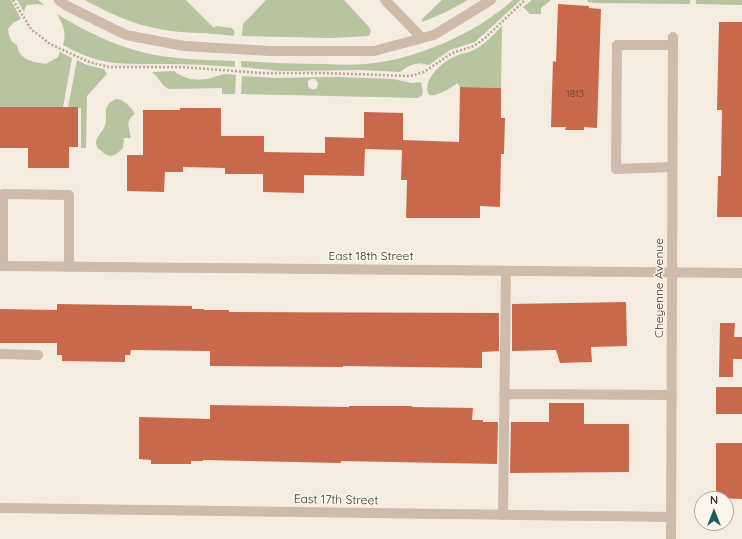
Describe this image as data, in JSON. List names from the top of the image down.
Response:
{
  "streets": {
    "street": ["East 18th Street", "Cheyenne Avenue", "East 17th Street"]
  },
  "crossings": [
    ["East 18th Street", "Cheyenne Avenue"],
    ["Cheyenne Avenue", "East 17th Street"]
  ],
  "house_numbers": ["1813"],
  "north": "top"
}
